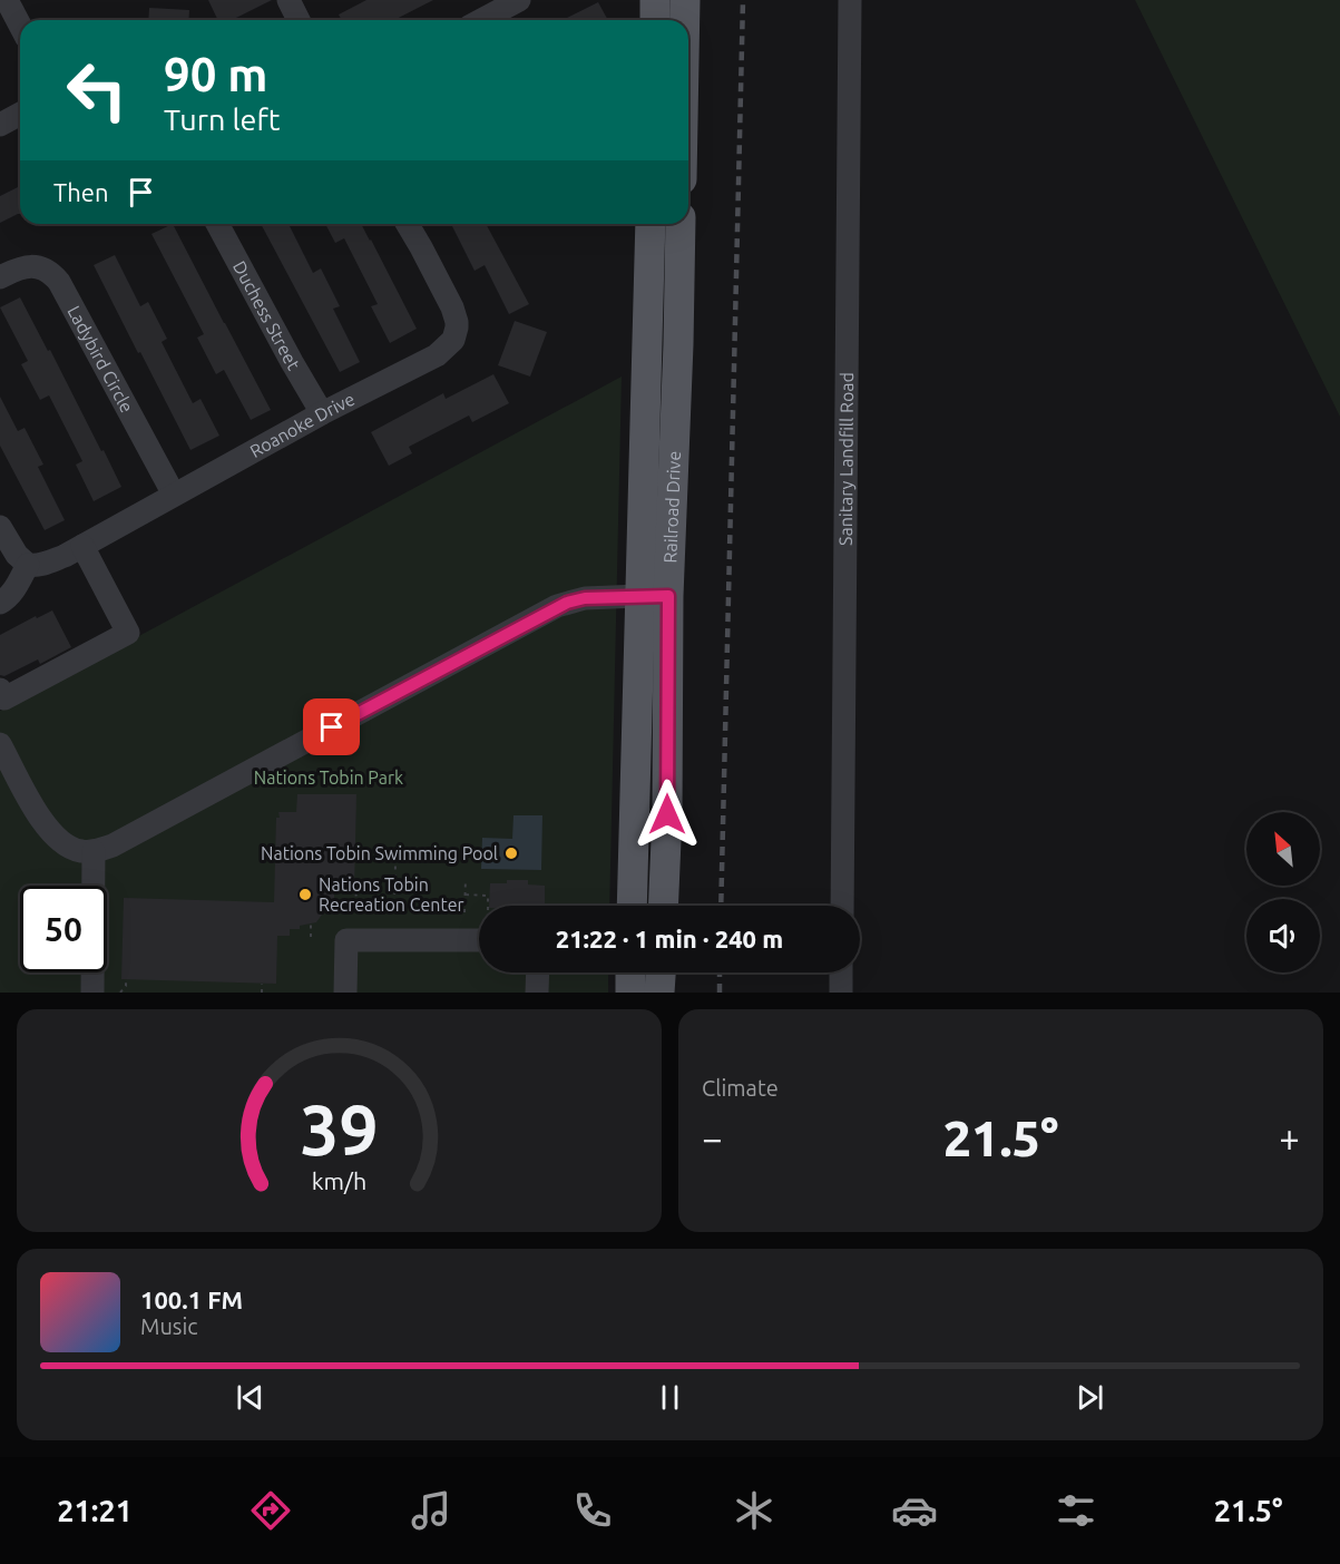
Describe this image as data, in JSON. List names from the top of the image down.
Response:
{
  "streets": {
    "main road": ["Railroad Drive"],
    "street": [
      "Duchess Street",
      "Ladybird Circle",
      "Roanoke Drive",
      "Sanitary Landfill Road"
    ]
  },
  "crossings": [
    ["Duchess Street", "Roanoke Drive"],
    ["Ladybird Circle", "Roanoke Drive"]
  ],
  "parks": ["Nations Tobin Park"],
  "places": ["Nations Tobin Swimming Pool", "Nations Tobin Recreation Center"],
  "north": "top left",
  "page": {
    "turn": ["90 m", "Turn left"],
    "then": "Then",
    "limit": "50",
    "trip": "21:22 · 1 min · 240 m",
    "tile": "Climate",
    "heat": ["−", "21.5°", "+"],
    "song": ["100.1 FM", "Music"],
    "tabs": ["21:21", "21.5°"],
    "gauge": ["39", "km/h"]
  }
}
